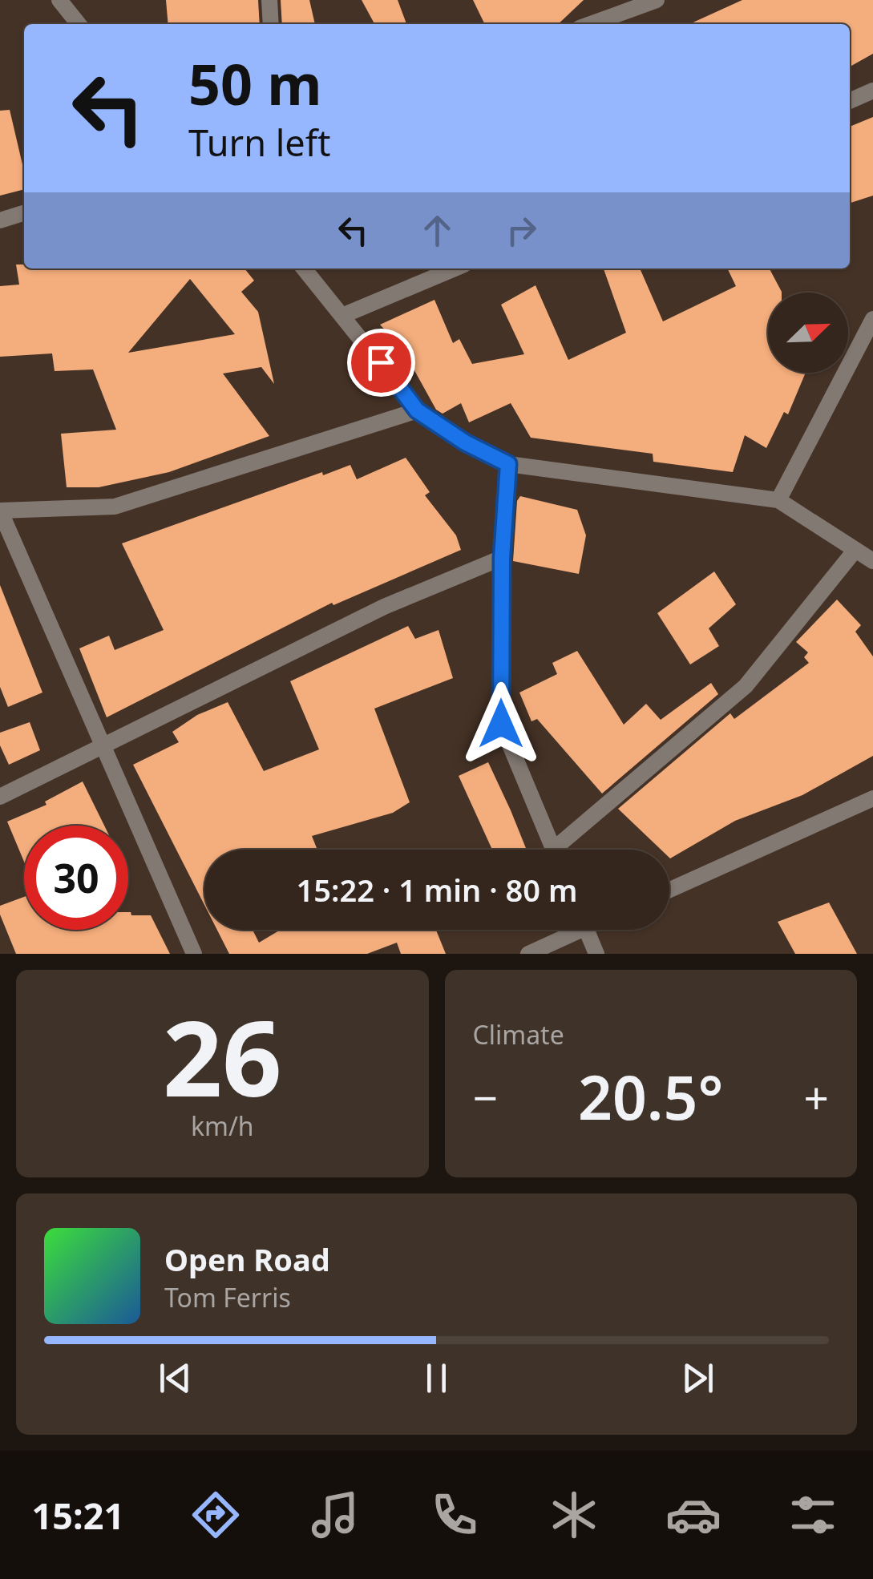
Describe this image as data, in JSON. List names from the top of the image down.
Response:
{
  "north": "top right",
  "page": {
    "turn": ["50 m", "Turn left"],
    "limit": "30",
    "trip": "15:22 · 1 min · 80 m",
    "tile": [
      ["26", "km/h"],
      "Climate"
    ],
    "heat": ["−", "20.5°", "+"],
    "song": ["Open Road", "Tom Ferris"],
    "tabs": "15:21"
  }
}
